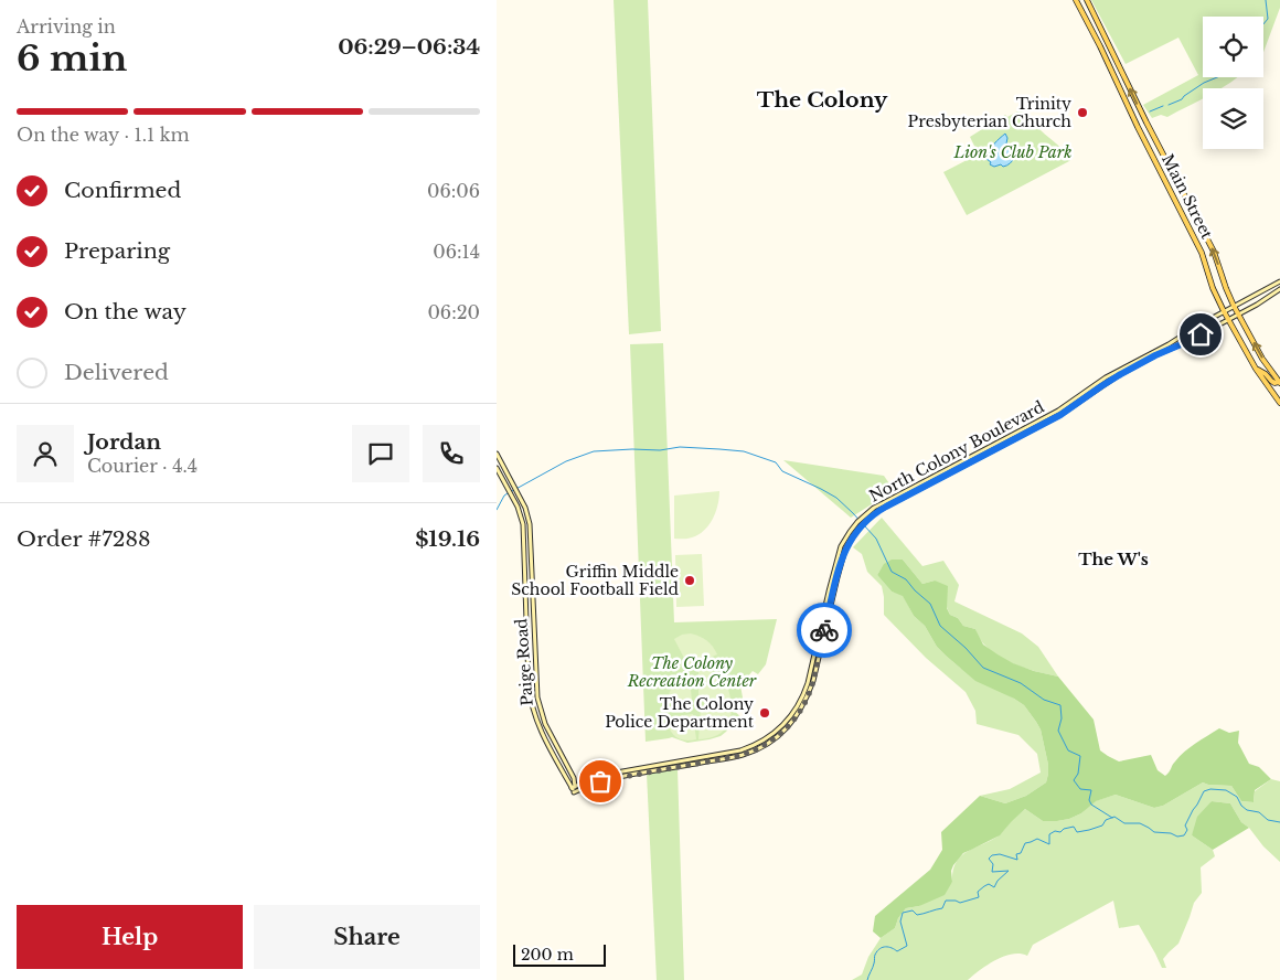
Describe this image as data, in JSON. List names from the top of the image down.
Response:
{
  "streets": {
    "main road": ["Main Street", "North Colony Boulevard", "Paige Road"]
  },
  "crossings": [
    ["Main Street", "North Colony Boulevard"],
    ["North Colony Boulevard", "Paige Road"]
  ],
  "districts": ["The Colony", "The W's"],
  "parks": ["Lion's Club Park", "The Colony Recreation Center"],
  "places": ["Trinity Presbyterian Church", "Griffin Middle School Football Field", "The Colony Police Department"],
  "scale_bar": "200 m",
  "page": {
    "heading": ["6 min", "Arriving in", "06:29–06:34"],
    "panel": [
      "Jordan",
      "Courier · 4.4",
      "Order #7288",
      "$19.16"
    ],
    "bar": "On the way · 1.1 km",
    "list": [
      ["Confirmed", "06:06"],
      ["Preparing", "06:14"],
      ["On the way", "06:20"],
      "Delivered"
    ],
    "buttons": ["Help", "Share"],
    "scale": "200 m"
  }
}
